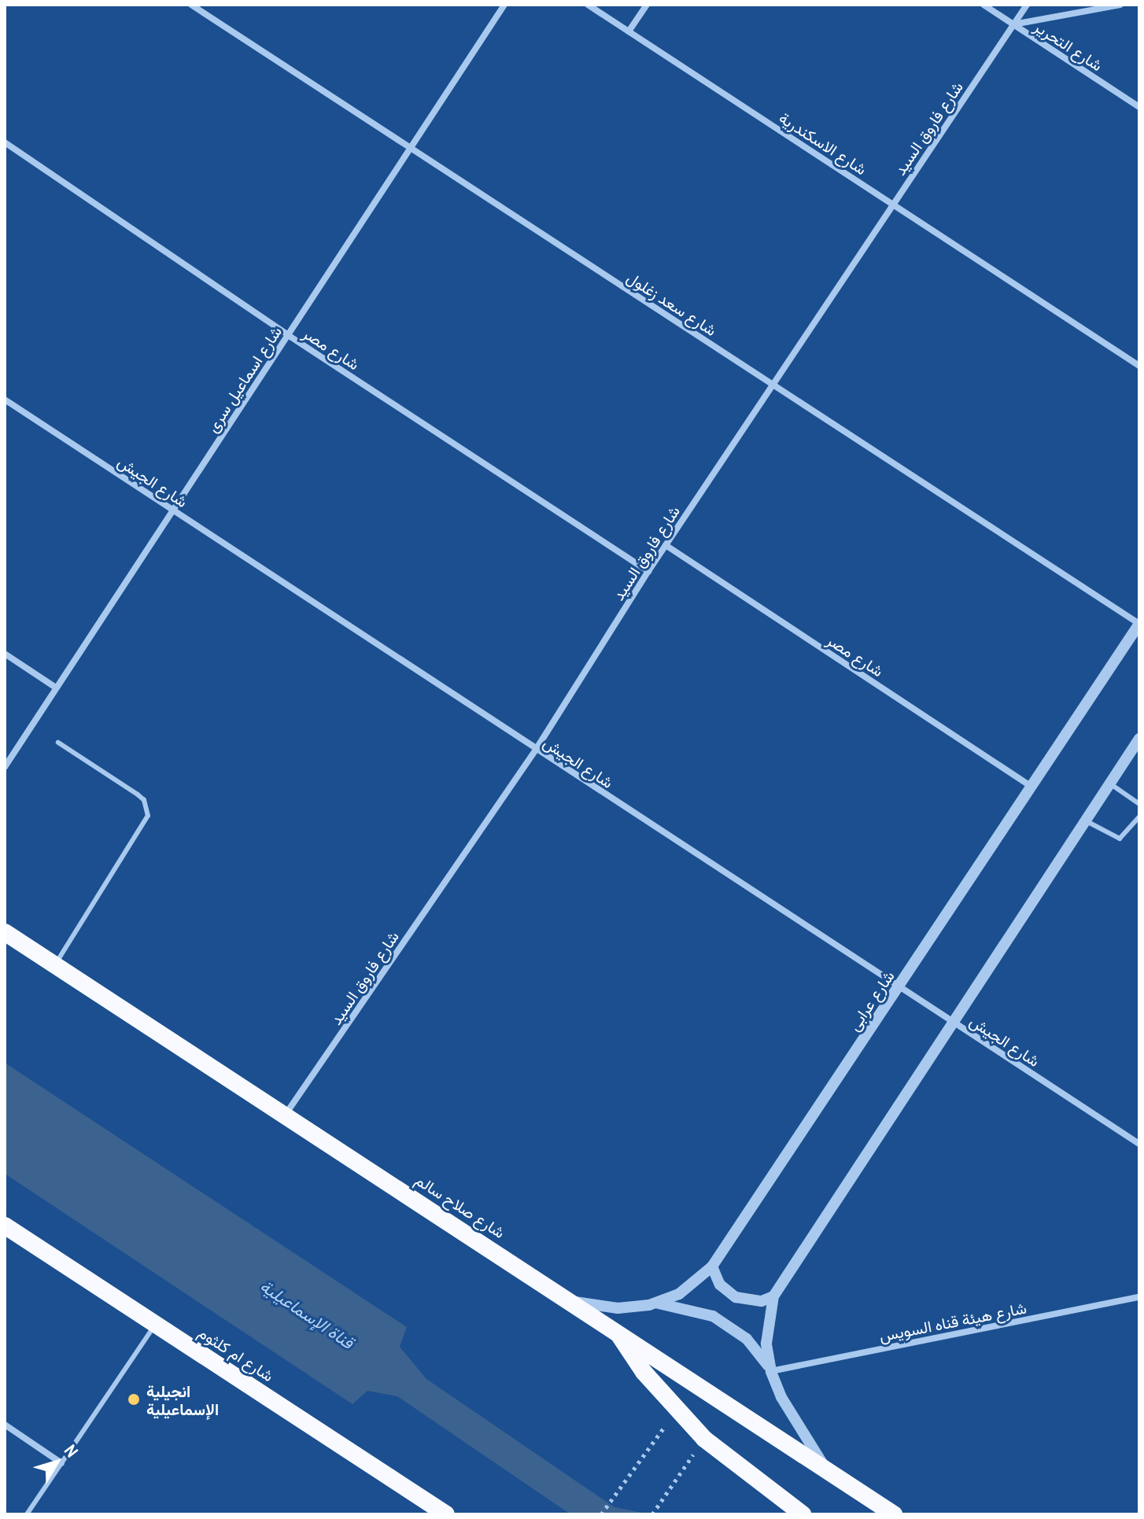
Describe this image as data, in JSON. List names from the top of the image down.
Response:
{
  "streets": {
    "highway": ["شارع صلاح سالم", "شارع ام كلثوم"],
    "street": [
      "شارع التحرير",
      "شارع فاروق السيد",
      "شارع الاسكندرية",
      "شارع سعد زغلول",
      "شارع مصر",
      "شارع اسماعيل سرى",
      "شارع الجيش",
      "شارع عرابى",
      "شارع هيئة قناه السويس"
    ]
  },
  "crossings": [
    ["شارع التحرير", "شارع فاروق السيد"],
    ["شارع فاروق السيد", "شارع الاسكندرية"],
    ["شارع فاروق السيد", "شارع سعد زغلول"],
    ["شارع فاروق السيد", "شارع مصر"],
    ["شارع فاروق السيد", "شارع الجيش"],
    ["شارع فاروق السيد", "شارع صلاح سالم"],
    ["شارع سعد زغلول", "شارع اسماعيل سرى"],
    ["شارع سعد زغلول", "شارع عرابى"],
    ["شارع مصر", "شارع اسماعيل سرى"],
    ["شارع مصر", "شارع عرابى"],
    ["شارع اسماعيل سرى", "شارع الجيش"],
    ["شارع الجيش", "شارع عرابى"],
    ["شارع عرابى", "شارع صلاح سالم"]
  ],
  "water": ["قناة الإسماعيلية"],
  "places": ["انجيلية الإسماعيلية"],
  "north": "top right"
}
